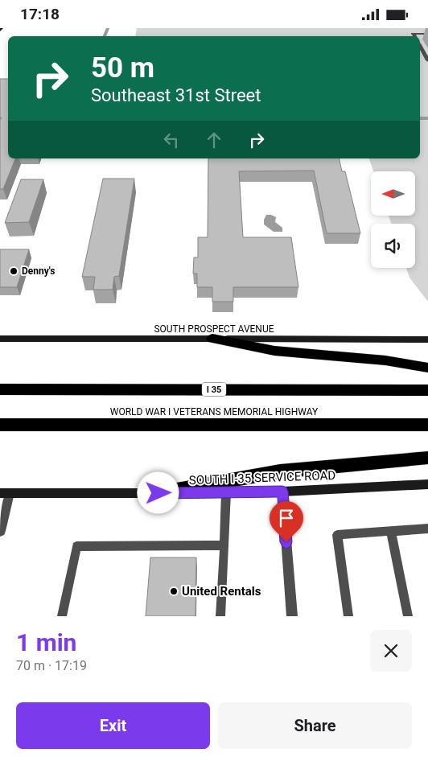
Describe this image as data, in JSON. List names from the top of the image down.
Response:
{
  "streets": {
    "highway": ["I 35", "WORLD WAR I VETERANS MEMORIAL HIGHWAY"],
    "main road": ["SOUTH PROSPECT AVENUE", "SOUTH I-35 SERVICE ROAD"]
  },
  "places": ["Denny's", "United Rentals"],
  "north": "left",
  "page": {
    "status": "17:18",
    "turn": ["50 m", "Southeast 31st Street"],
    "heading": ["1 min", "70 m · 17:19"],
    "buttons": ["Exit", "Share"]
  }
}
